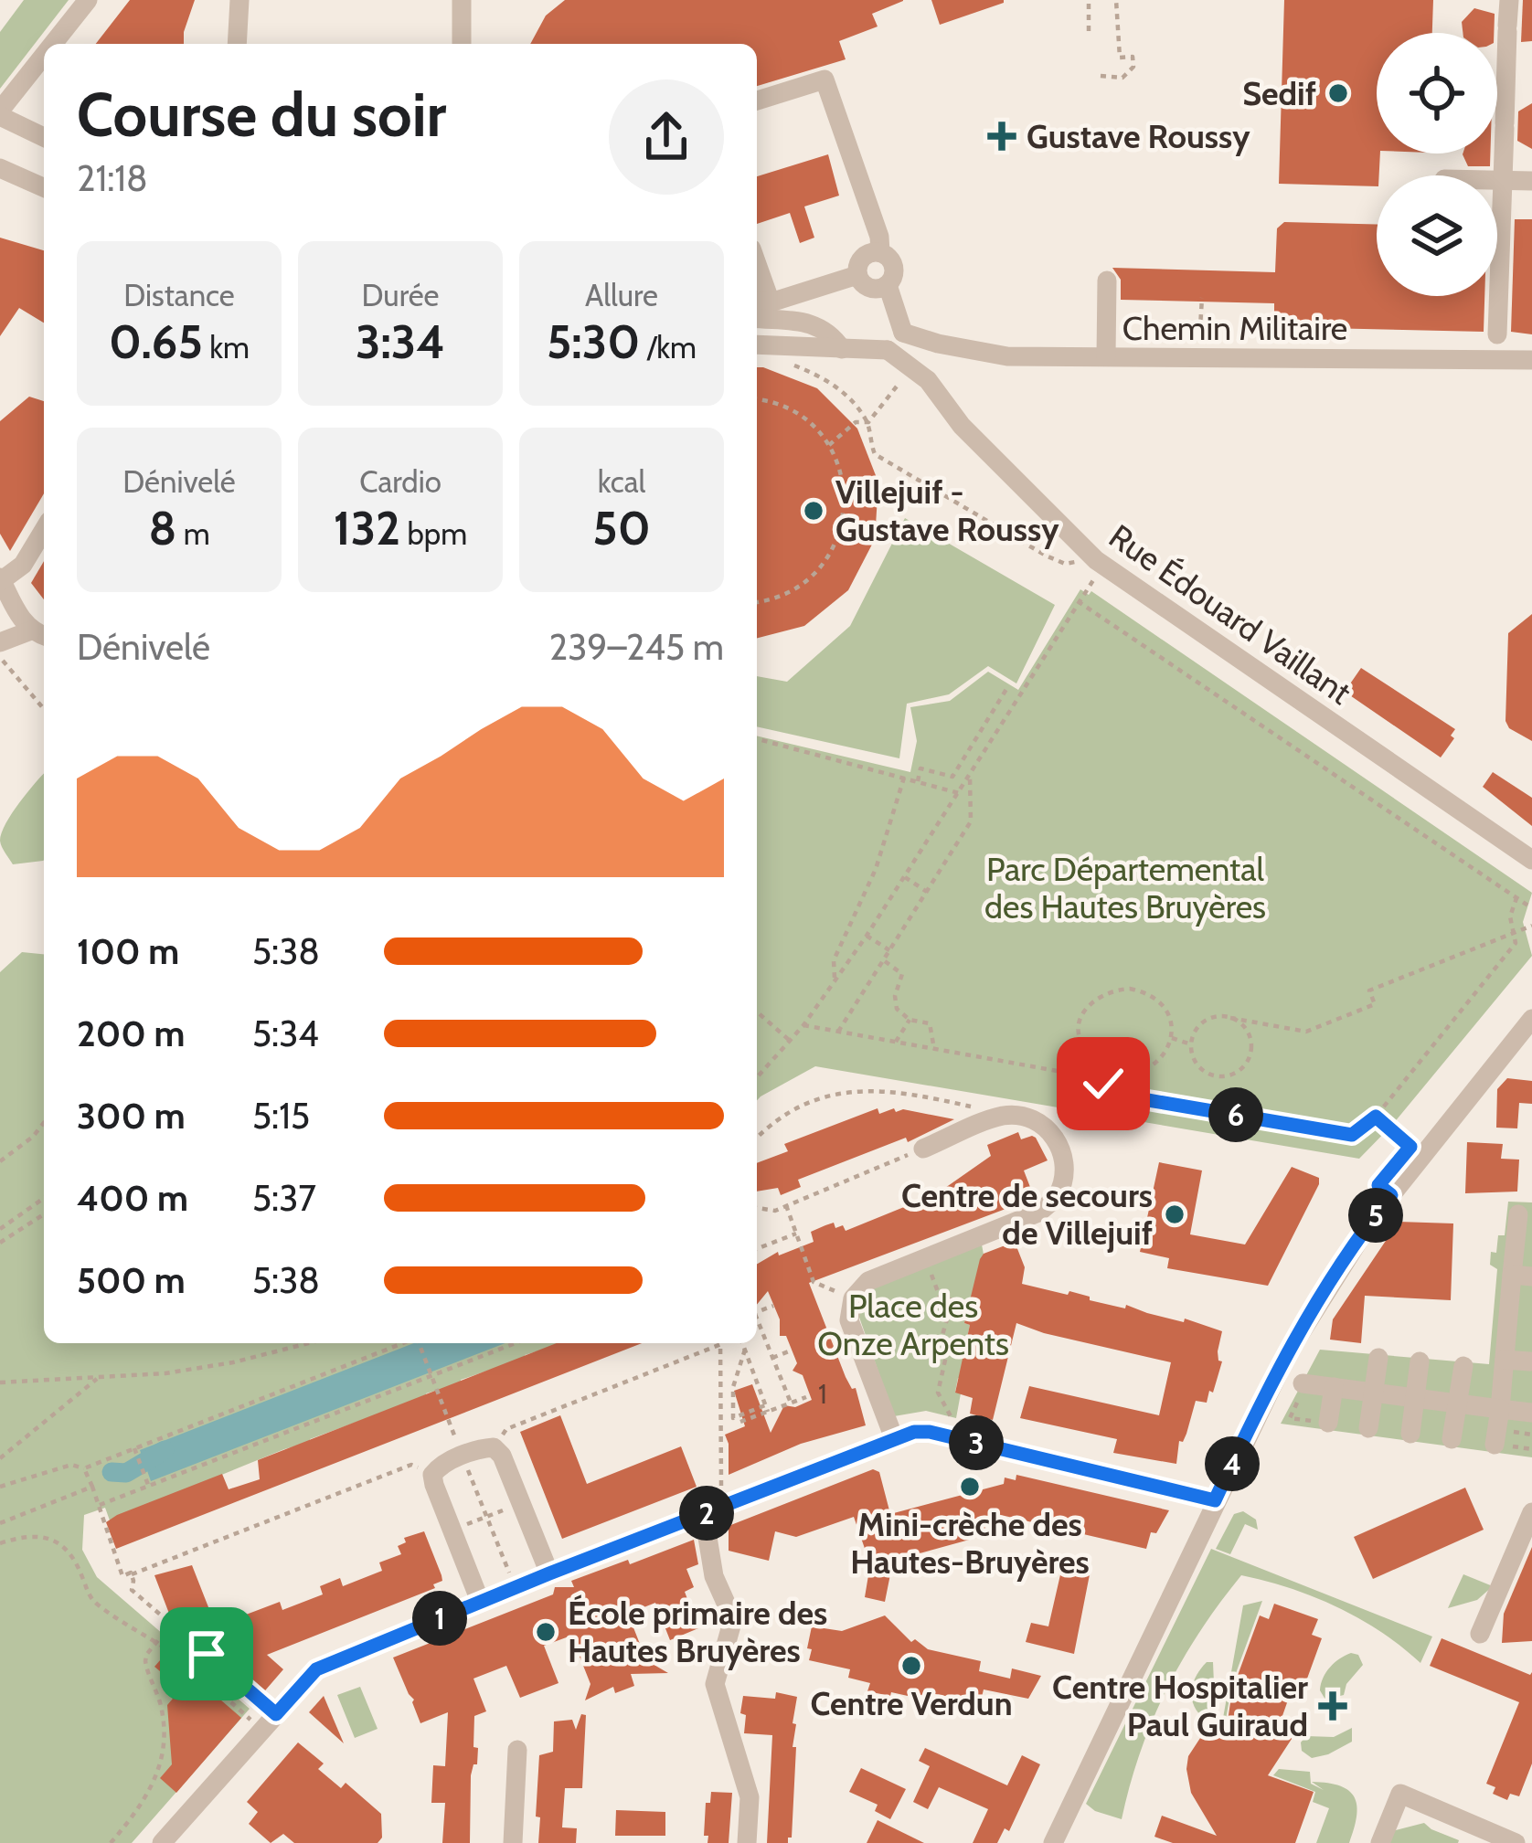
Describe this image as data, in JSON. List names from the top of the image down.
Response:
{
  "streets": {
    "street": ["Chemin Militaire", "Rue Édouard Vaillant"]
  },
  "parks": ["Parc Départemental des Hautes Bruyères", "Place des Onze Arpents"],
  "places": {
    "other": [
      "Sedif",
      "Villejuif - Gustave Roussy",
      "Centre de secours de Villejuif",
      "Mini-crèche des Hautes-Bruyères",
      "École primaire des Hautes Bruyères",
      "Centre Verdun"
    ],
    "health": ["Gustave Roussy", "Centre Hospitalier Paul Guiraud"]
  },
  "house_numbers": ["1"],
  "page": {
    "heading": ["Course du soir", "21:18"],
    "stats": [
      ["Distance", "0.65 km"],
      ["Durée", "3:34"],
      ["Allure", "5:30 /km"],
      ["Dénivelé", "8 m"],
      ["Cardio", "132 bpm"],
      ["kcal", "50"]
    ],
    "chart": ["Dénivelé", "239–245 m"],
    "list": [
      {
        "name": "100 m",
        "note": "5:38"
      },
      {
        "name": "200 m",
        "note": "5:34"
      },
      {
        "name": "300 m",
        "note": "5:15"
      },
      {
        "name": "400 m",
        "note": "5:37"
      },
      {
        "name": "500 m",
        "note": "5:38"
      }
    ],
    "pins": [
      "6",
      "5",
      "3",
      "4",
      "2",
      "1"
    ]
  }
}
